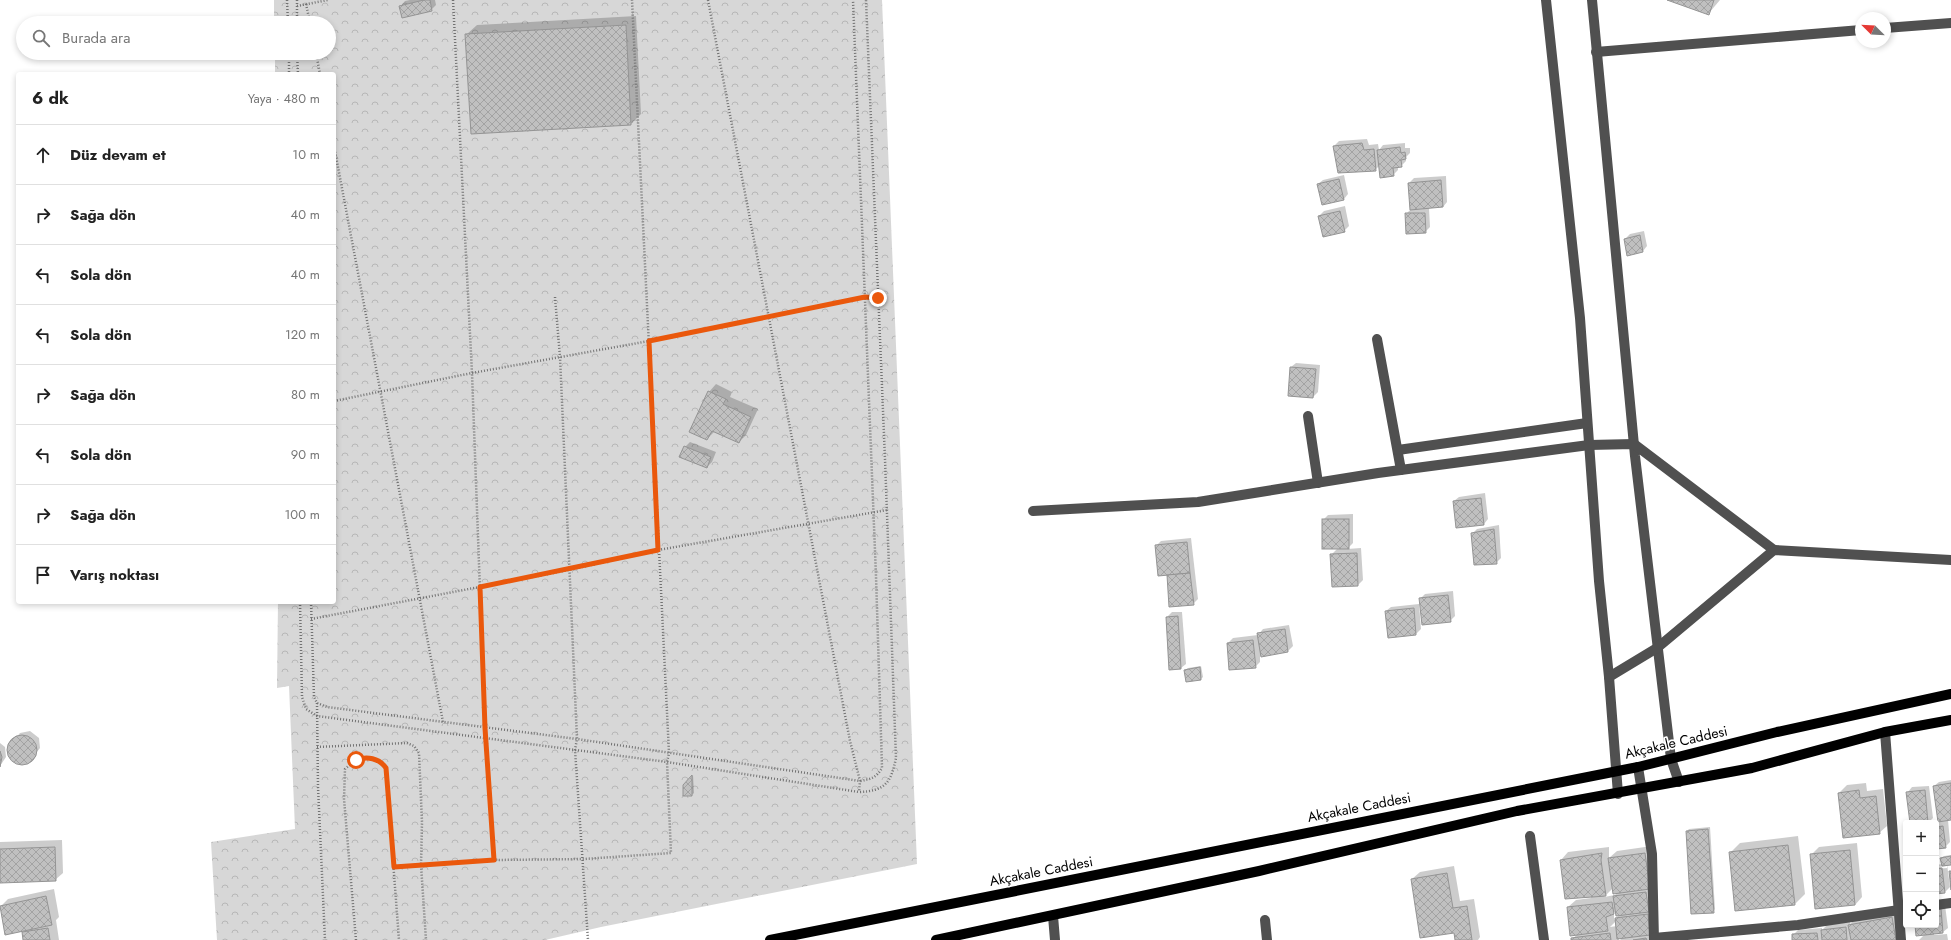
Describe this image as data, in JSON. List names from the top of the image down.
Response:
{
  "streets": {
    "main road": ["Akçakale Caddesi"]
  },
  "north": "top left",
  "page": {
    "search": "Burada ara",
    "heading": ["6 dk", "Yaya · 480 m"],
    "list": [
      ["Düz devam et", "10 m"],
      ["Sağa dön", "40 m"],
      ["Sola dön", "40 m"],
      ["Sola dön", "120 m"],
      ["Sağa dön", "80 m"],
      ["Sola dön", "90 m"],
      ["Sağa dön", "100 m"],
      "Varış noktası"
    ],
    "map_buttons": ["+", "−"]
  }
}
